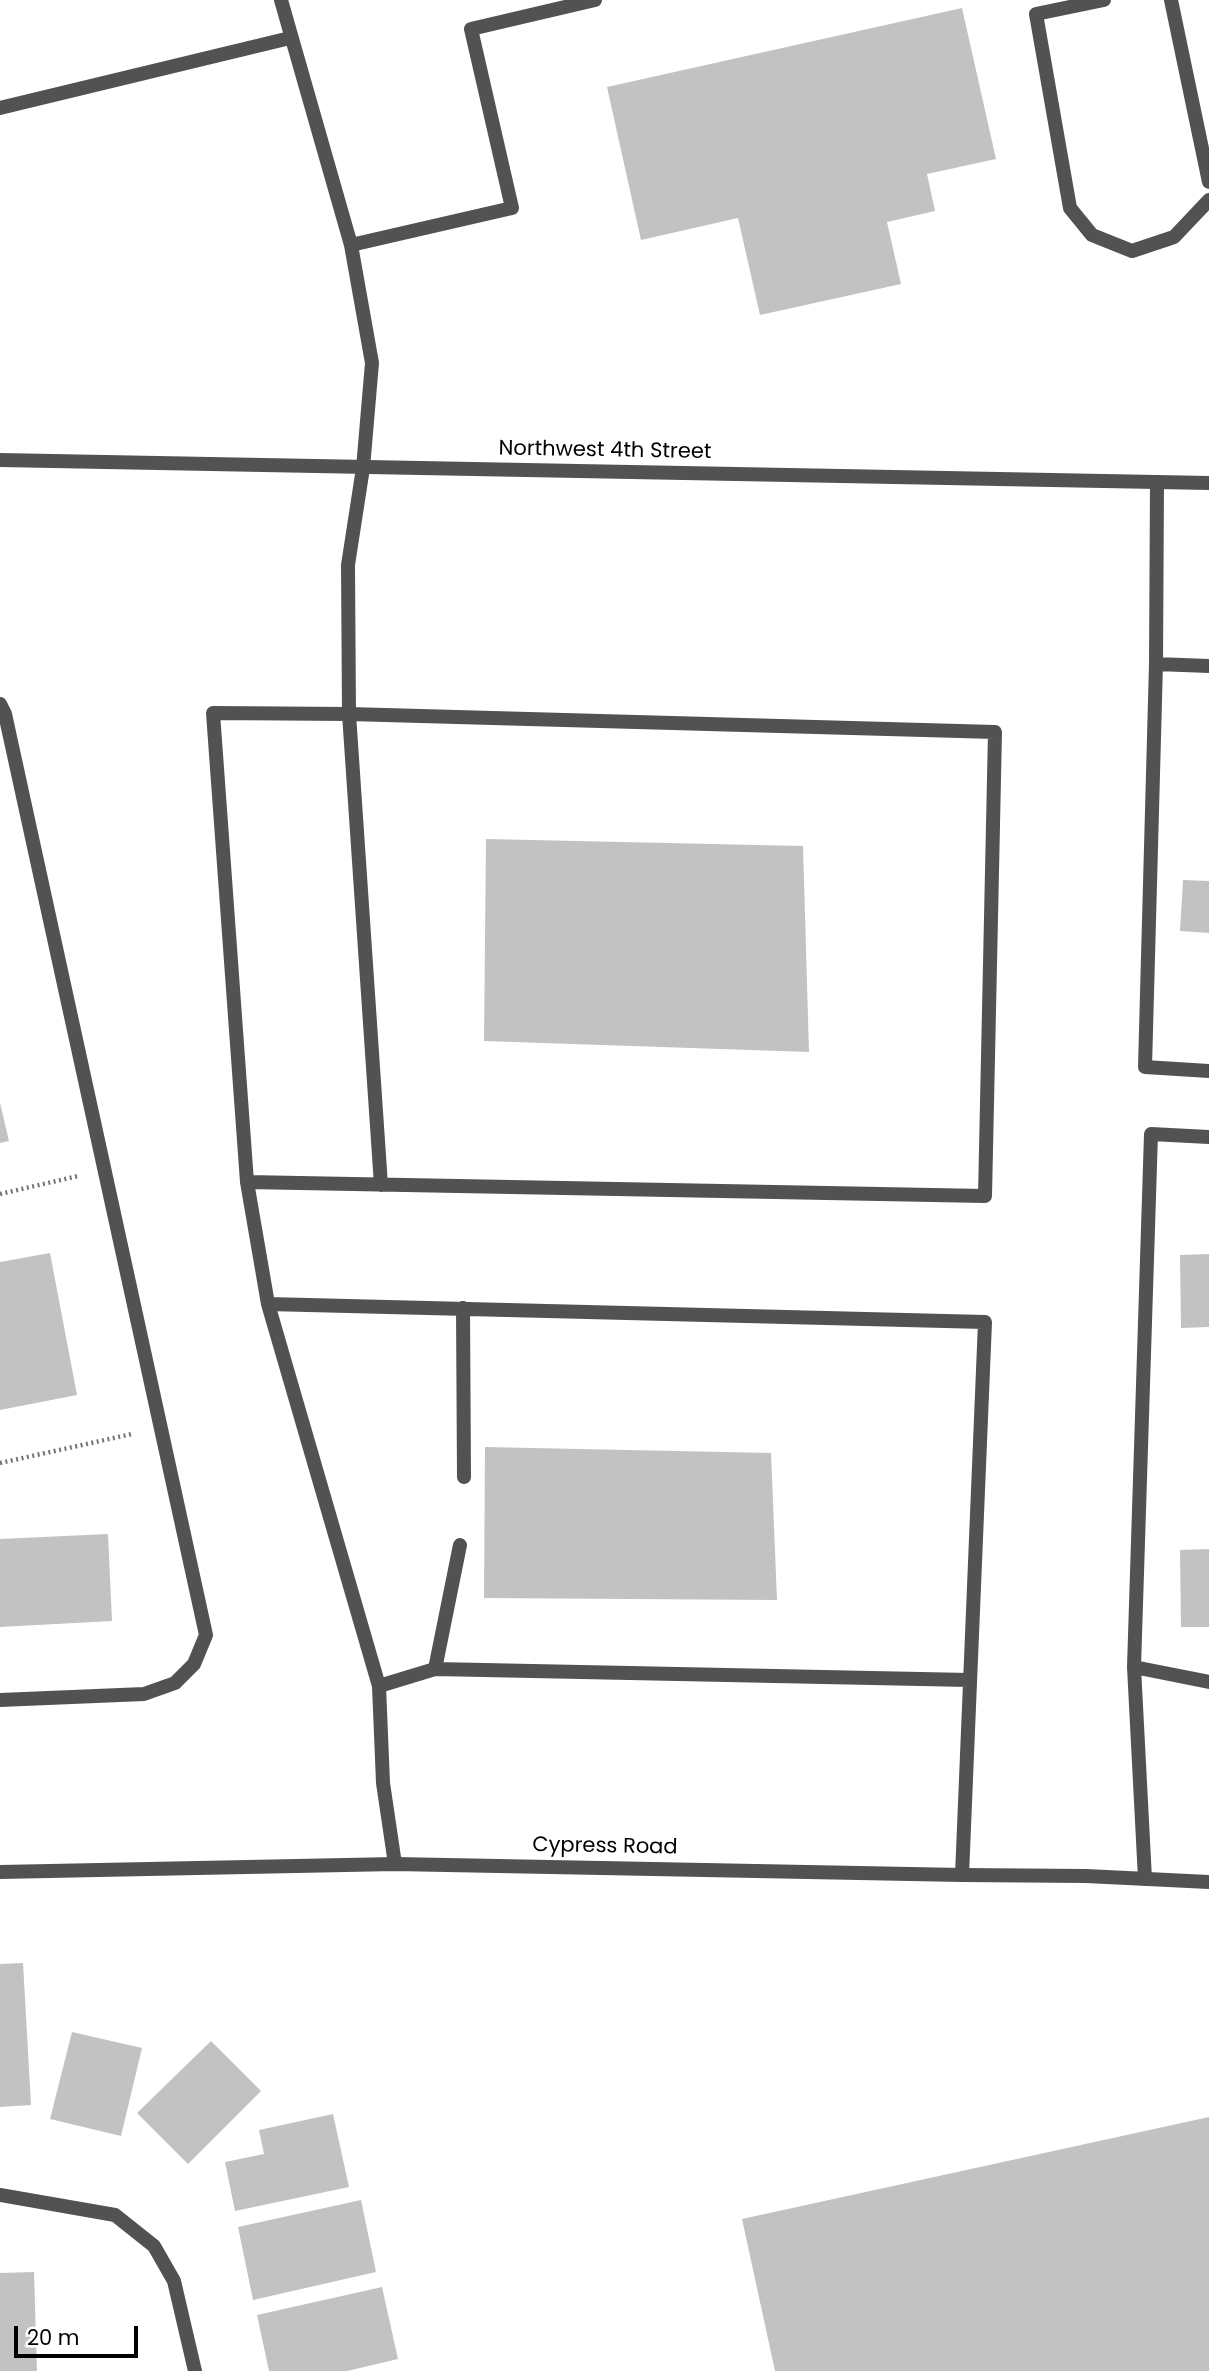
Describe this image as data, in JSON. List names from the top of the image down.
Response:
{
  "streets": {
    "street": ["Northwest 4th Street", "Cypress Road"]
  },
  "scale_bar": "20 m"
}
